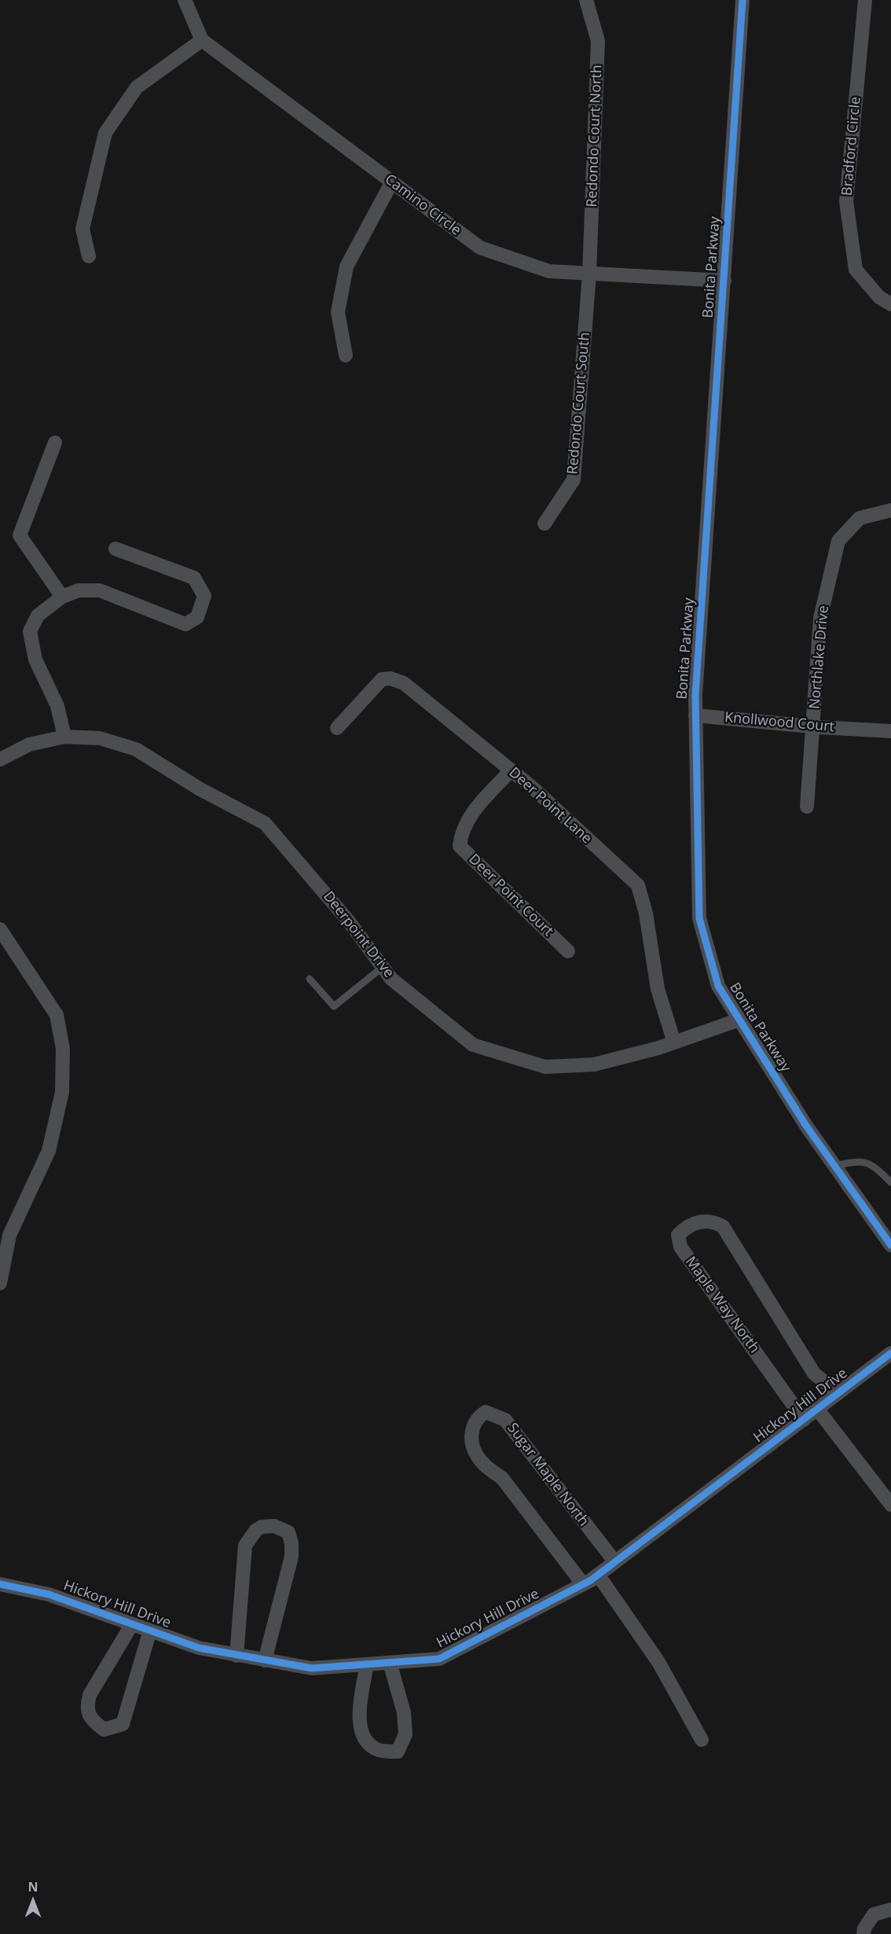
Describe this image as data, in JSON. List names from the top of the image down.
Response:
{
  "streets": {
    "street": [
      "Redondo Court North",
      "Bradford Circle",
      "Camino Circle",
      "Bonita Parkway",
      "Redondo Court South",
      "Northlake Drive",
      "Knollwood Court",
      "Deer Point Lane",
      "Deer Point Court",
      "Deerpoint Drive",
      "Maple Way North",
      "Hickory Hill Drive",
      "Sugar Maple North"
    ]
  },
  "crossings": [
    ["Redondo Court North", "Camino Circle"],
    ["Redondo Court North", "Redondo Court South"],
    ["Camino Circle", "Bonita Parkway"],
    ["Camino Circle", "Redondo Court South"],
    ["Bonita Parkway", "Knollwood Court"],
    ["Bonita Parkway", "Deerpoint Drive"],
    ["Northlake Drive", "Knollwood Court"],
    ["Deer Point Lane", "Deer Point Court"],
    ["Deer Point Lane", "Deerpoint Drive"],
    ["Maple Way North", "Hickory Hill Drive"],
    ["Hickory Hill Drive", "Sugar Maple North"]
  ],
  "north": "top"
}
